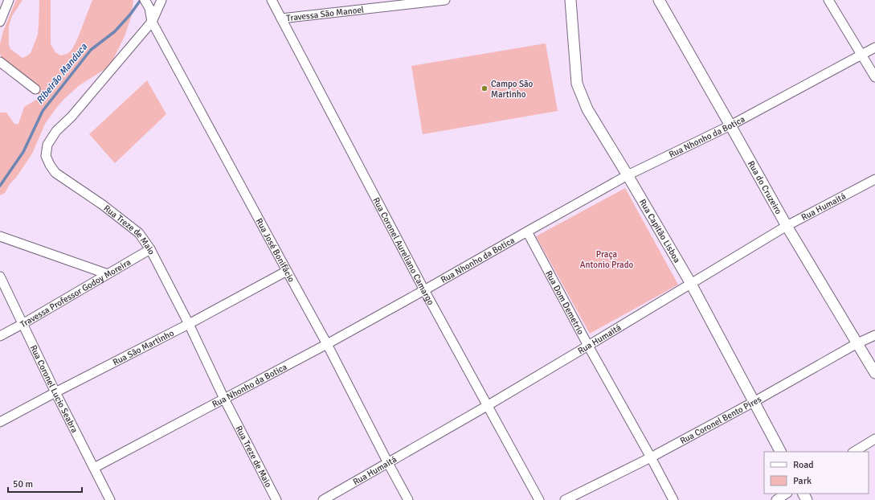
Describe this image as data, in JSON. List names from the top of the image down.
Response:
{
  "streets": {
    "street": [
      "Travessa São Manoel",
      "Rua Nhonho da Botica",
      "Rua do Cruzeiro",
      "Rua Humaitá",
      "Rua Treze de Maio",
      "Rua Capitão Lisboa",
      "Rua José Bonifácio",
      "Rua Coronel Aureliano Camargo",
      "Travessa Professor Godoy Moreira",
      "Rua Dom Demetrio",
      "Rua São Martinho",
      "Rua Coronel Lucio Seabra",
      "Rua Coronel Bento Pires"
    ]
  },
  "crossings": [
    ["Travessa São Manoel", "Rua Coronel Aureliano Camargo"],
    ["Rua Nhonho da Botica", "Rua do Cruzeiro"],
    ["Rua Nhonho da Botica", "Rua Treze de Maio"],
    ["Rua Nhonho da Botica", "Rua Capitão Lisboa"],
    ["Rua Nhonho da Botica", "Rua José Bonifácio"],
    ["Rua Nhonho da Botica", "Rua Coronel Aureliano Camargo"],
    ["Rua Nhonho da Botica", "Rua Dom Demetrio"],
    ["Rua Nhonho da Botica", "Rua Coronel Lucio Seabra"],
    ["Rua do Cruzeiro", "Rua Humaitá"],
    ["Rua do Cruzeiro", "Rua Coronel Bento Pires"],
    ["Rua Humaitá", "Rua Capitão Lisboa"],
    ["Rua Humaitá", "Rua José Bonifácio"],
    ["Rua Humaitá", "Rua Coronel Aureliano Camargo"],
    ["Rua Humaitá", "Rua Dom Demetrio"],
    ["Rua Treze de Maio", "Rua José Bonifácio"],
    ["Rua Treze de Maio", "Travessa Professor Godoy Moreira"],
    ["Rua Treze de Maio", "Rua São Martinho"],
    ["Rua Capitão Lisboa", "Rua Coronel Bento Pires"],
    ["Rua José Bonifácio", "Rua São Martinho"],
    ["Travessa Professor Godoy Moreira", "Rua Coronel Lucio Seabra"],
    ["Rua Dom Demetrio", "Rua Coronel Bento Pires"],
    ["Rua São Martinho", "Rua Coronel Lucio Seabra"]
  ],
  "water": ["Ribeirão Manduca"],
  "parks": ["Praça Antonio Prado"],
  "places": ["Campo São Martinho"],
  "legend": ["Road", "Park"],
  "scale_bar": "50 m"
}
